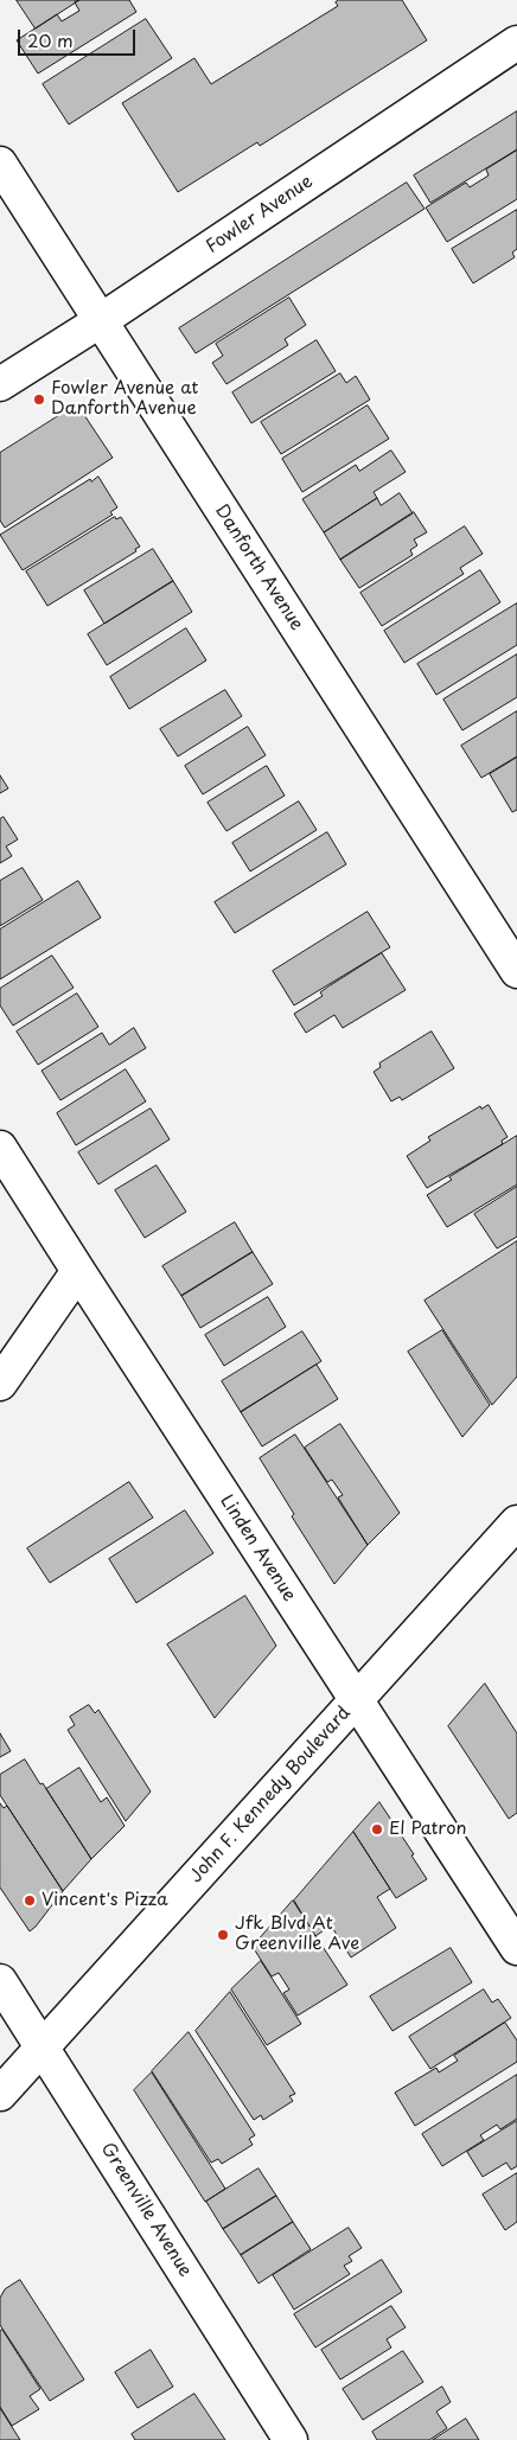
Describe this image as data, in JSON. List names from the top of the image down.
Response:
{
  "streets": {
    "street": [
      "Fowler Avenue",
      "Danforth Avenue",
      "Linden Avenue",
      "John F. Kennedy Boulevard",
      "Greenville Avenue"
    ]
  },
  "crossings": [
    ["Fowler Avenue", "Danforth Avenue"],
    ["Linden Avenue", "John F. Kennedy Boulevard"],
    ["John F. Kennedy Boulevard", "Greenville Avenue"]
  ],
  "places": [
    "Fowler Avenue at Danforth Avenue",
    "El Patron",
    "Vincent's Pizza",
    "Jfk Blvd At Greenville Ave"
  ],
  "scale_bar": "20 m"
}
